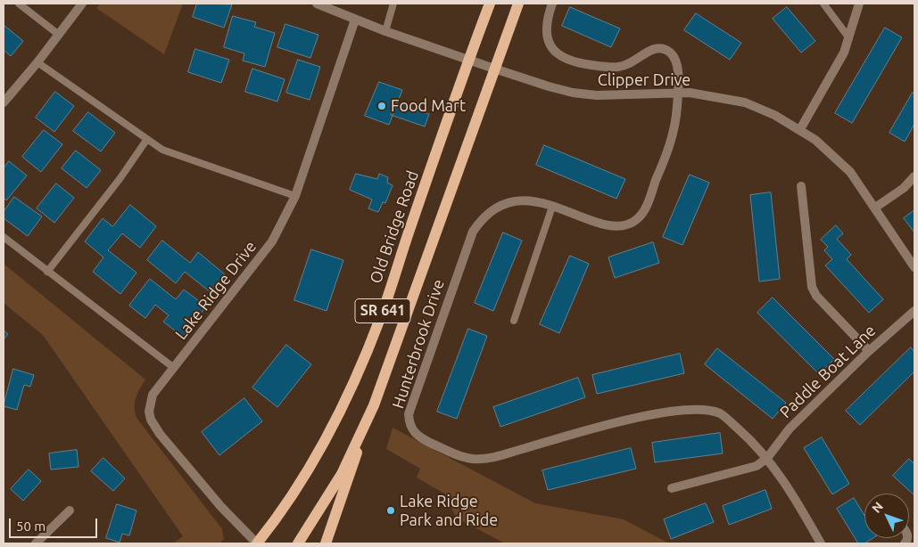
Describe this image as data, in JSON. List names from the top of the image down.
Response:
{
  "streets": {
    "main road": ["Old Bridge Road", "SR 641"],
    "street": [
      "Clipper Drive",
      "Lake Ridge Drive",
      "Hunterbrook Drive",
      "Paddle Boat Lane"
    ]
  },
  "crossings": [
    ["Clipper Drive", "Old Bridge Road"],
    ["Clipper Drive", "Lake Ridge Drive"],
    ["Clipper Drive", "SR 641"],
    ["Clipper Drive", "Hunterbrook Drive"],
    ["Old Bridge Road", "Lake Ridge Drive"],
    ["Hunterbrook Drive", "Paddle Boat Lane"]
  ],
  "places": ["Food Mart", "Lake Ridge Park and Ride"],
  "scale_bar": "50 m",
  "north": "top left"
}
